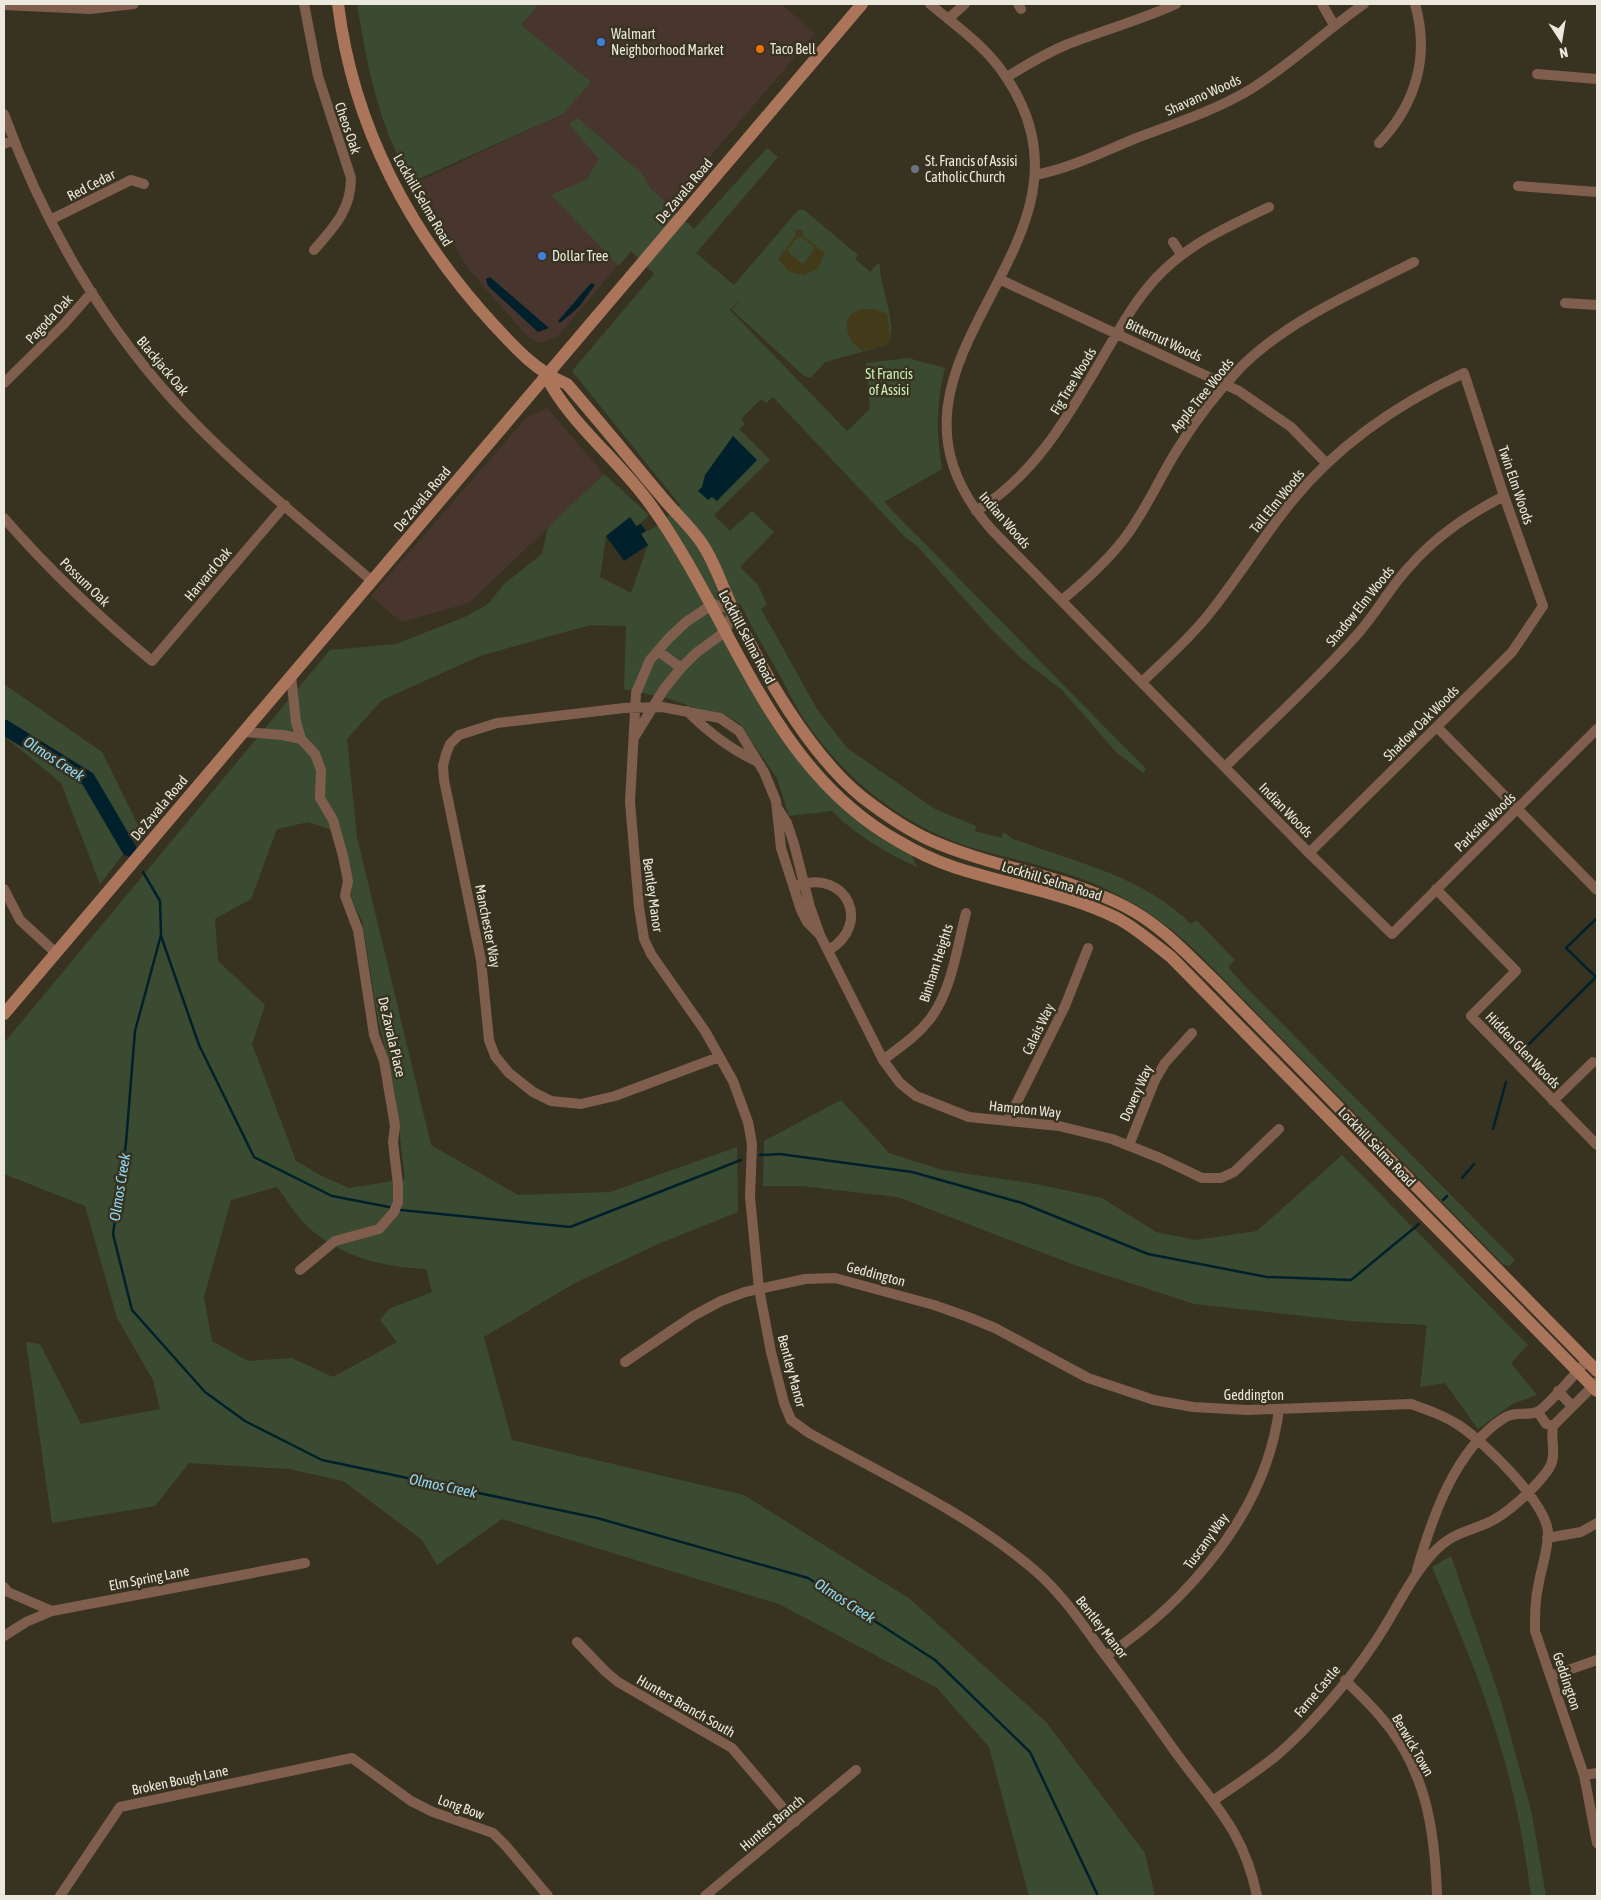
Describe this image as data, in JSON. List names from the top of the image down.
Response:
{
  "streets": {
    "main road": ["De Zavala Road", "Lockhill Selma Road"],
    "street": [
      "Shavano Woods",
      "Cheos Oak",
      "Red Cedar",
      "Pagoda Oak",
      "Bitternut Woods",
      "Blackjack Oak",
      "Fig Tree Woods",
      "Apple Tree Woods",
      "Twin Elm Woods",
      "Tall Elm Woods",
      "Indian Woods",
      "Harvard Oak",
      "Possum Oak",
      "Shadow Elm Woods",
      "Shadow Oak Woods",
      "Parksite Woods",
      "Bentley Manor",
      "Manchester Way",
      "Binham Heights",
      "Calais Way",
      "De Zavala Place",
      "Hidden Glen Woods",
      "Dovery Way",
      "Hampton Way",
      "Geddington",
      "Tuscany Way",
      "Elm Spring Lane",
      "Farne Castle",
      "Hunters Branch South",
      "Berwick Town",
      "Broken Bough Lane",
      "Long Bow",
      "Hunters Branch"
    ]
  },
  "crossings": [
    ["Shavano Woods", "Indian Woods"],
    ["Red Cedar", "Blackjack Oak"],
    ["De Zavala Road", "Lockhill Selma Road"],
    ["De Zavala Road", "Blackjack Oak"],
    ["De Zavala Road", "De Zavala Place"],
    ["Lockhill Selma Road", "Bentley Manor"],
    ["Pagoda Oak", "Blackjack Oak"],
    ["Bitternut Woods", "Fig Tree Woods"],
    ["Bitternut Woods", "Apple Tree Woods"],
    ["Bitternut Woods", "Tall Elm Woods"],
    ["Bitternut Woods", "Indian Woods"],
    ["Blackjack Oak", "Harvard Oak"],
    ["Fig Tree Woods", "Indian Woods"],
    ["Apple Tree Woods", "Indian Woods"],
    ["Twin Elm Woods", "Tall Elm Woods"],
    ["Twin Elm Woods", "Shadow Elm Woods"],
    ["Twin Elm Woods", "Shadow Oak Woods"],
    ["Tall Elm Woods", "Indian Woods"],
    ["Indian Woods", "Shadow Elm Woods"],
    ["Indian Woods", "Shadow Oak Woods"],
    ["Indian Woods", "Parksite Woods"],
    ["Harvard Oak", "Possum Oak"],
    ["Parksite Woods", "Hidden Glen Woods"],
    ["Bentley Manor", "Manchester Way"],
    ["Bentley Manor", "Hampton Way"],
    ["Bentley Manor", "Geddington"],
    ["Bentley Manor", "Tuscany Way"],
    ["Bentley Manor", "Farne Castle"],
    ["Manchester Way", "Hampton Way"],
    ["Binham Heights", "Hampton Way"],
    ["Calais Way", "Hampton Way"],
    ["Dovery Way", "Hampton Way"],
    ["Geddington", "Tuscany Way"],
    ["Geddington", "Farne Castle"],
    ["Farne Castle", "Berwick Town"],
    ["Hunters Branch South", "Hunters Branch"],
    ["Broken Bough Lane", "Long Bow"]
  ],
  "water": ["Olmos Creek"],
  "parks": ["St Francis of Assisi"],
  "places": [
    "Walmart Neighborhood Market",
    "Taco Bell",
    "St. Francis of Assisi Catholic Church",
    "Dollar Tree"
  ],
  "north": "bottom"
}
